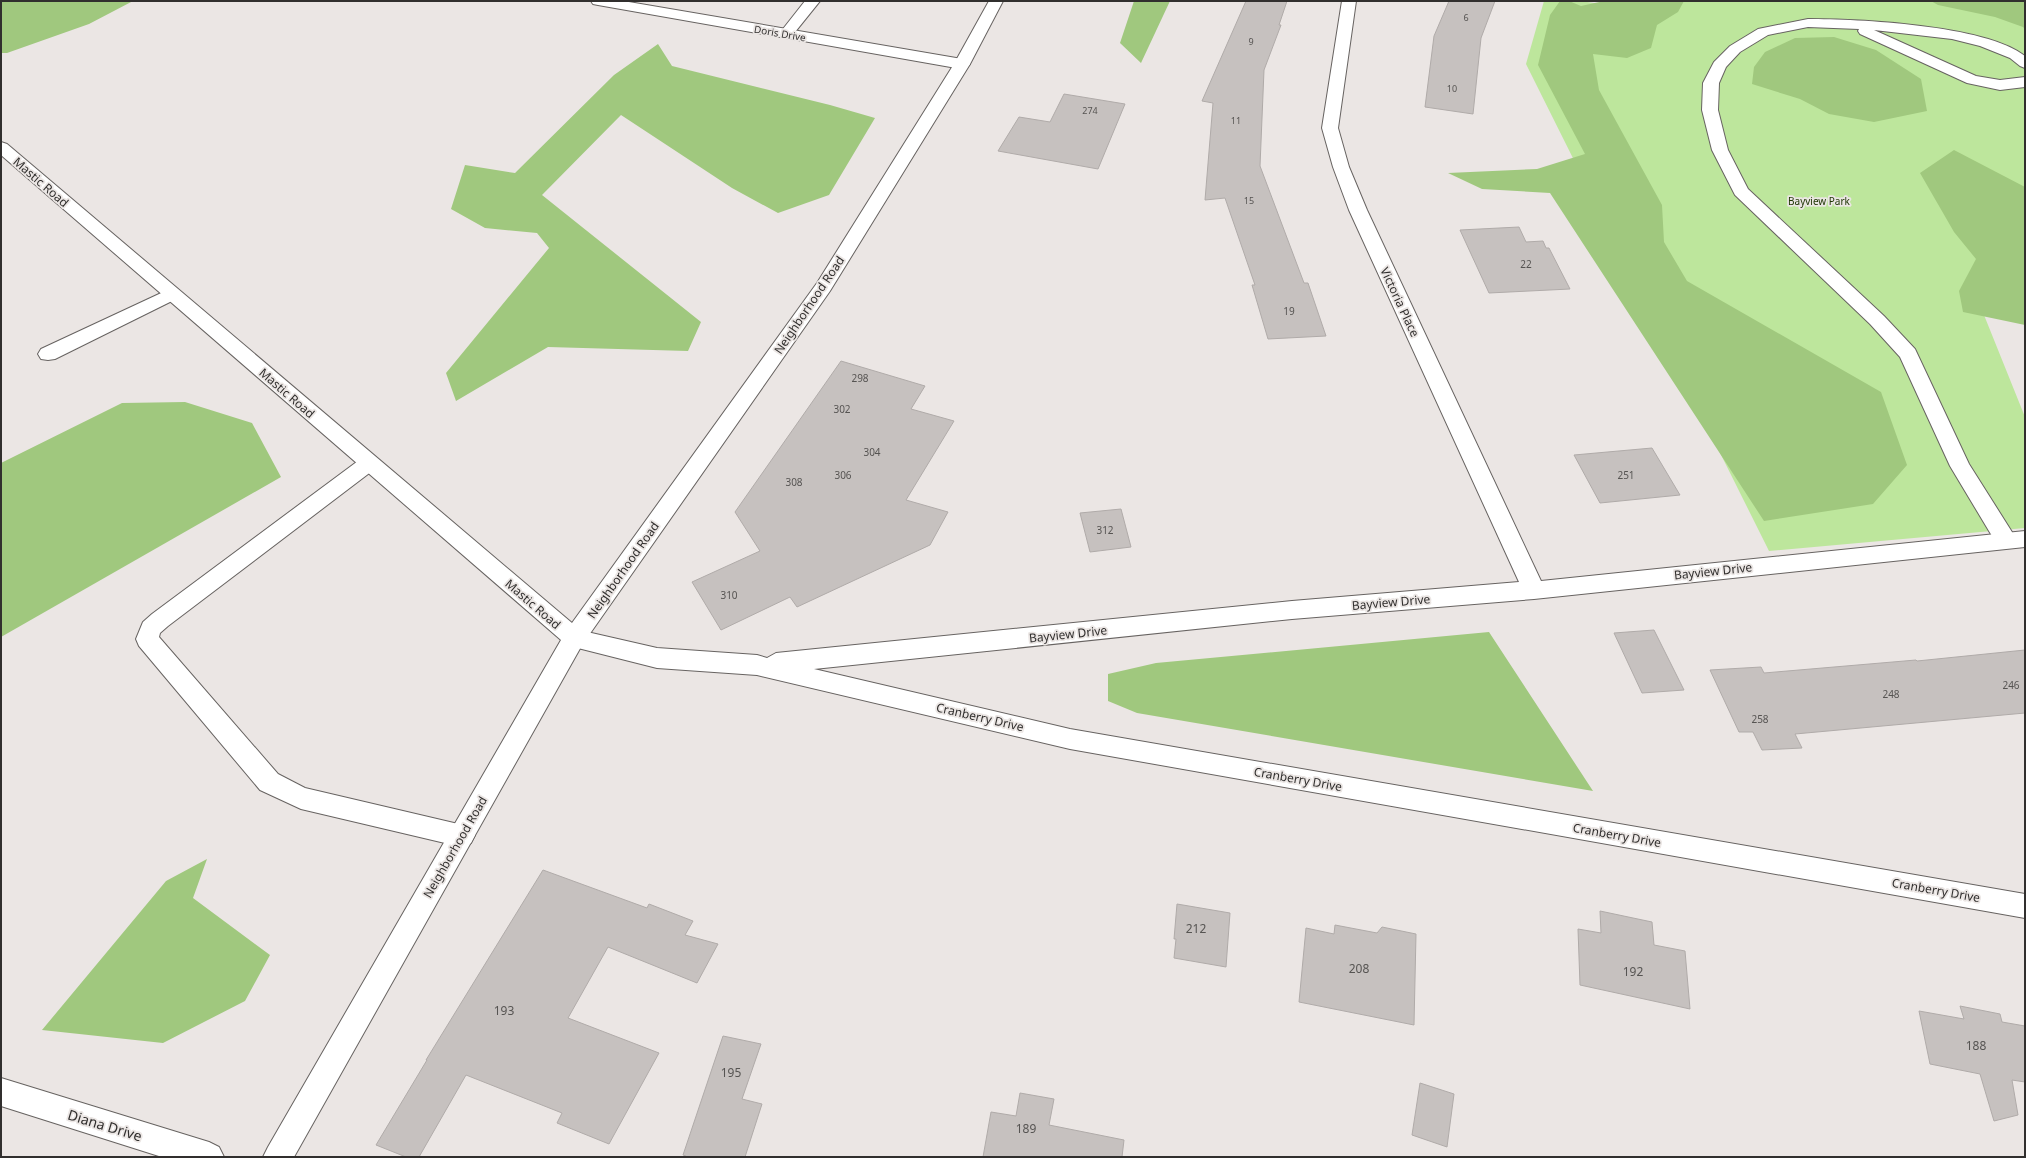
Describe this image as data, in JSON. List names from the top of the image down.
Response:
{
  "streets": {
    "street": [
      "Doris Drive",
      "Mastic Road",
      "Victoria Place",
      "Neighborhood Road",
      "Bayview Drive",
      "Cranberry Drive",
      "Diana Drive"
    ]
  },
  "crossings": [
    ["Doris Drive", "Neighborhood Road"],
    ["Mastic Road", "Neighborhood Road"],
    ["Mastic Road", "Cranberry Drive"],
    ["Victoria Place", "Bayview Drive"],
    ["Neighborhood Road", "Cranberry Drive"],
    ["Bayview Drive", "Cranberry Drive"]
  ],
  "parks": ["Bayview Park"],
  "house_numbers": [
    "6",
    "9",
    "10",
    "274",
    "11",
    "15",
    "22",
    "19",
    "298",
    "302",
    "304",
    "306",
    "251",
    "308",
    "312",
    "310",
    "246",
    "248",
    "258",
    "212",
    "208",
    "192",
    "193",
    "188",
    "195",
    "189"
  ]
}
